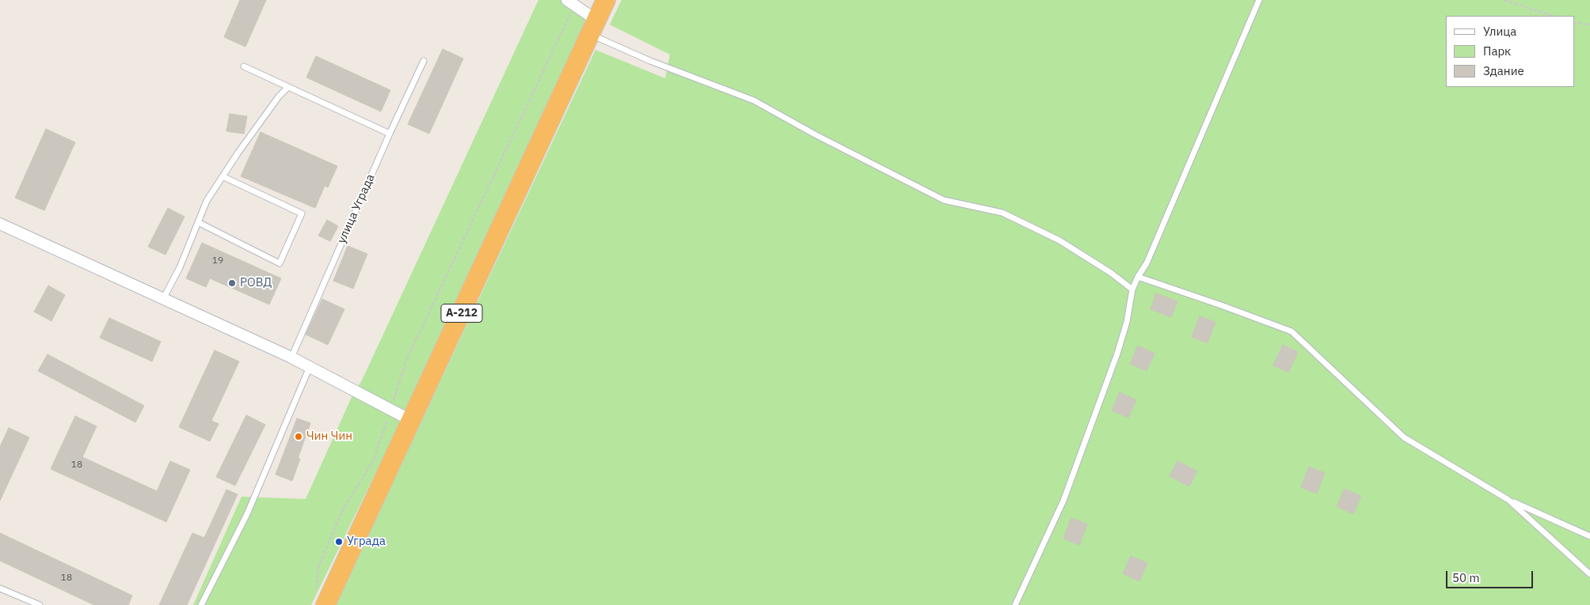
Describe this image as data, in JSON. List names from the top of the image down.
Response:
{
  "streets": {
    "highway": ["А-212"],
    "lane": ["улица Уграда"]
  },
  "places": ["РОВД", "Чин Чин", "Уграда"],
  "house_numbers": ["19", "18", "18"],
  "legend": ["Улица", "Парк", "Здание"],
  "scale_bar": "50 m"
}
